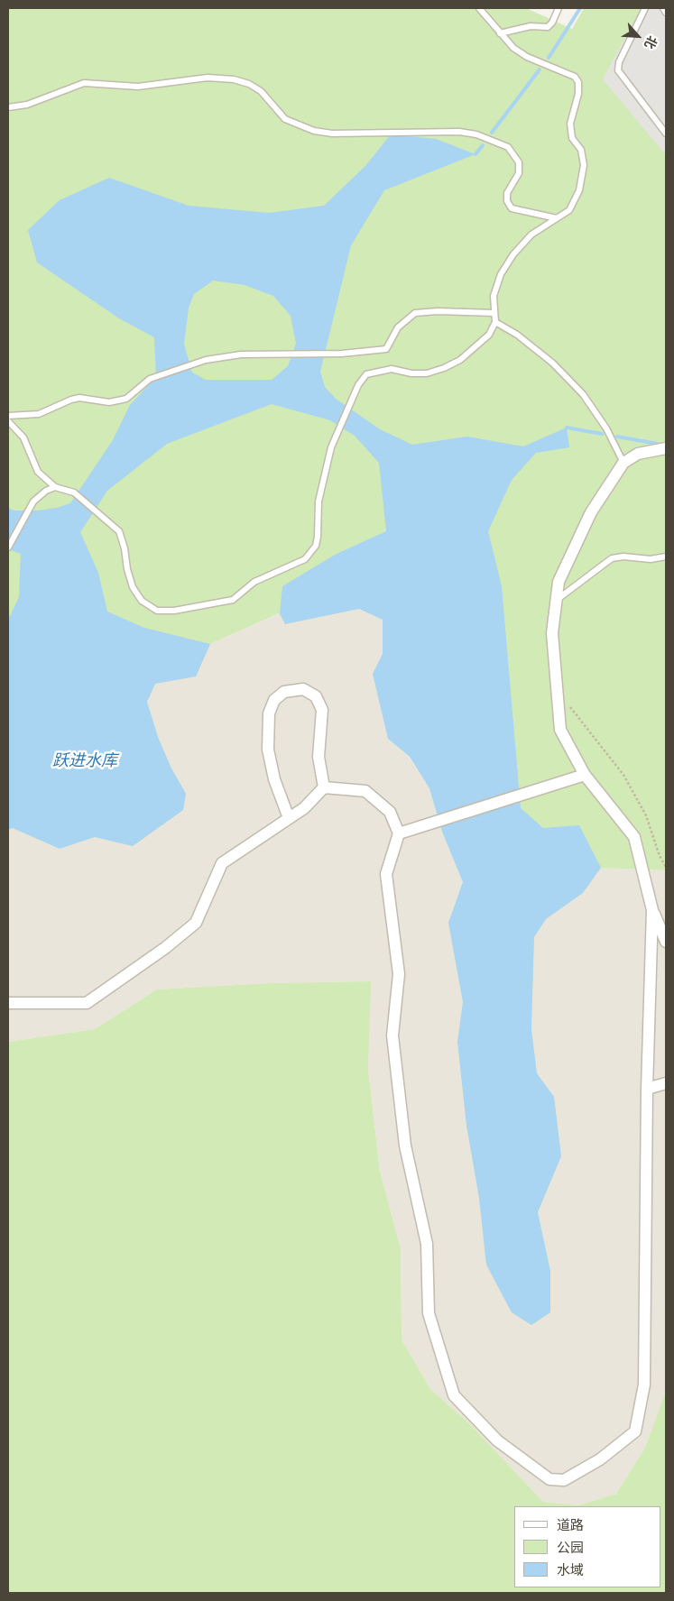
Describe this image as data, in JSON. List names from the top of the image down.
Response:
{
  "water": ["跃进水库"],
  "legend": ["道路", "公园", "水域"],
  "north": "bottom right"
}
